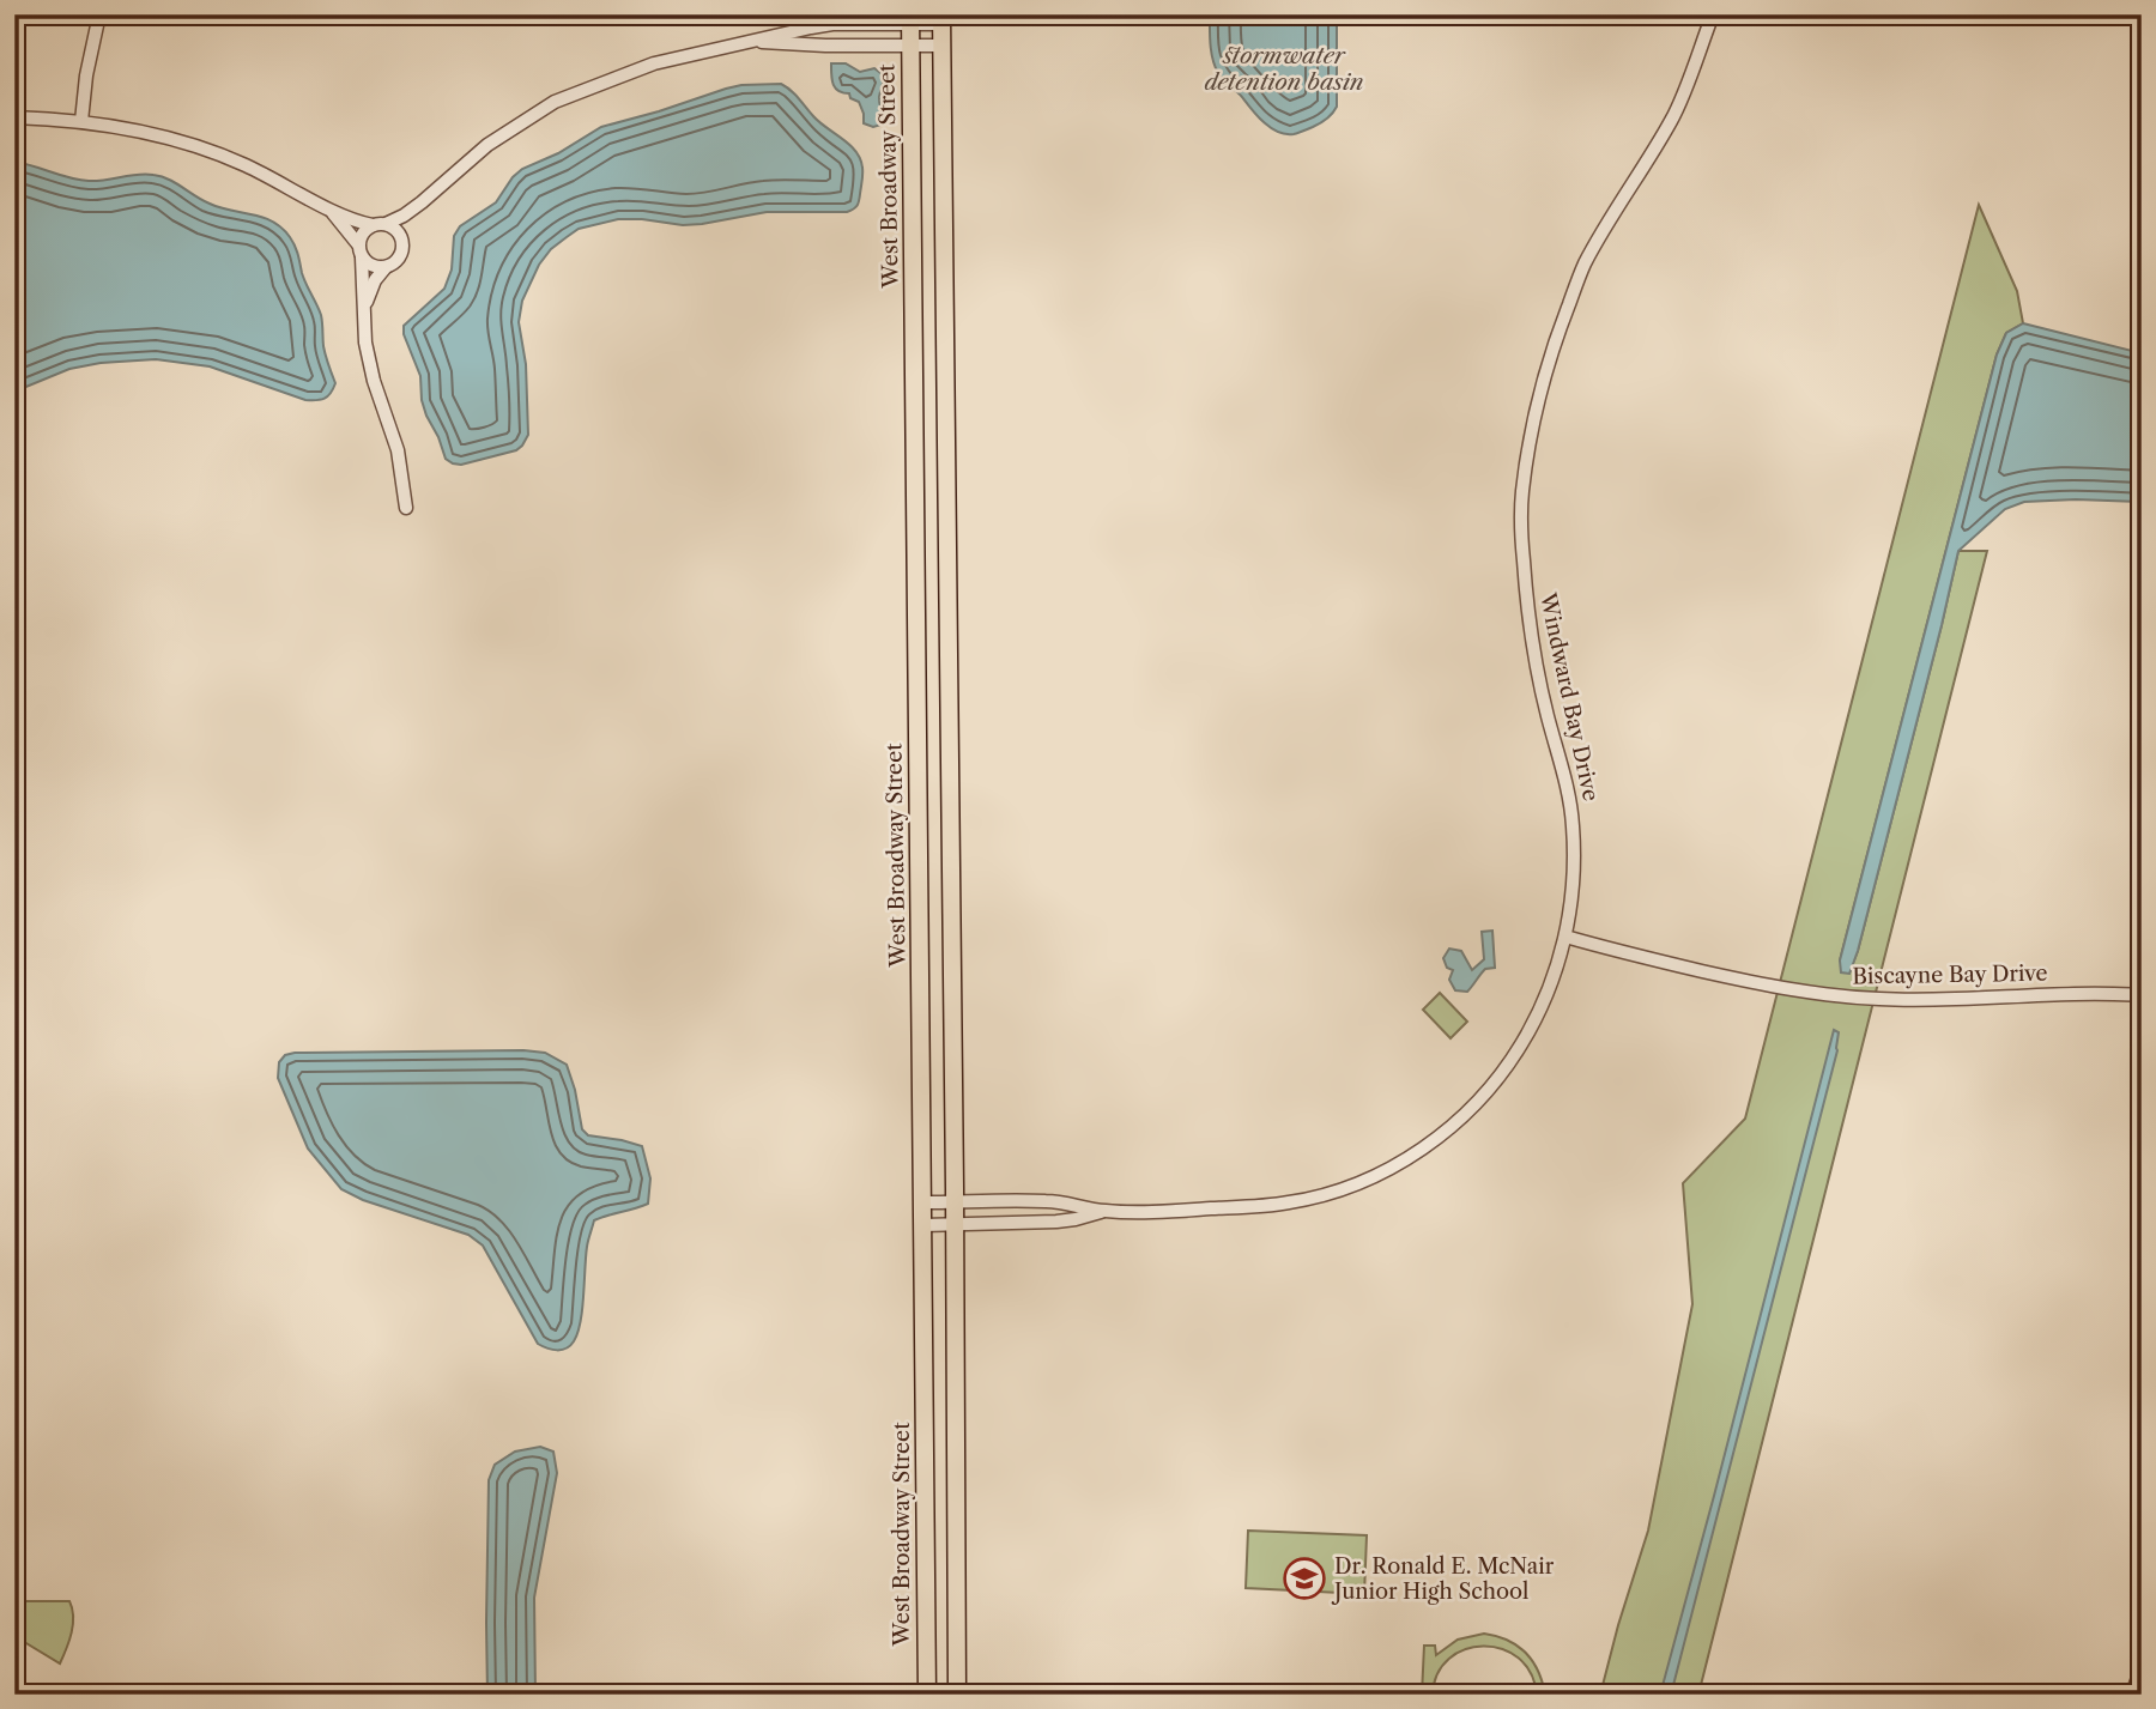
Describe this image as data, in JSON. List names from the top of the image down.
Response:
{
  "streets": {
    "main road": ["West Broadway Street"],
    "street": ["Windward Bay Drive", "Biscayne Bay Drive"]
  },
  "crossings": [
    ["West Broadway Street", "Windward Bay Drive"],
    ["Windward Bay Drive", "Biscayne Bay Drive"]
  ],
  "water": ["stormwater detention basin"],
  "places": {
    "school or university": ["Dr. Ronald E. McNair Junior High School"]
  }
}
